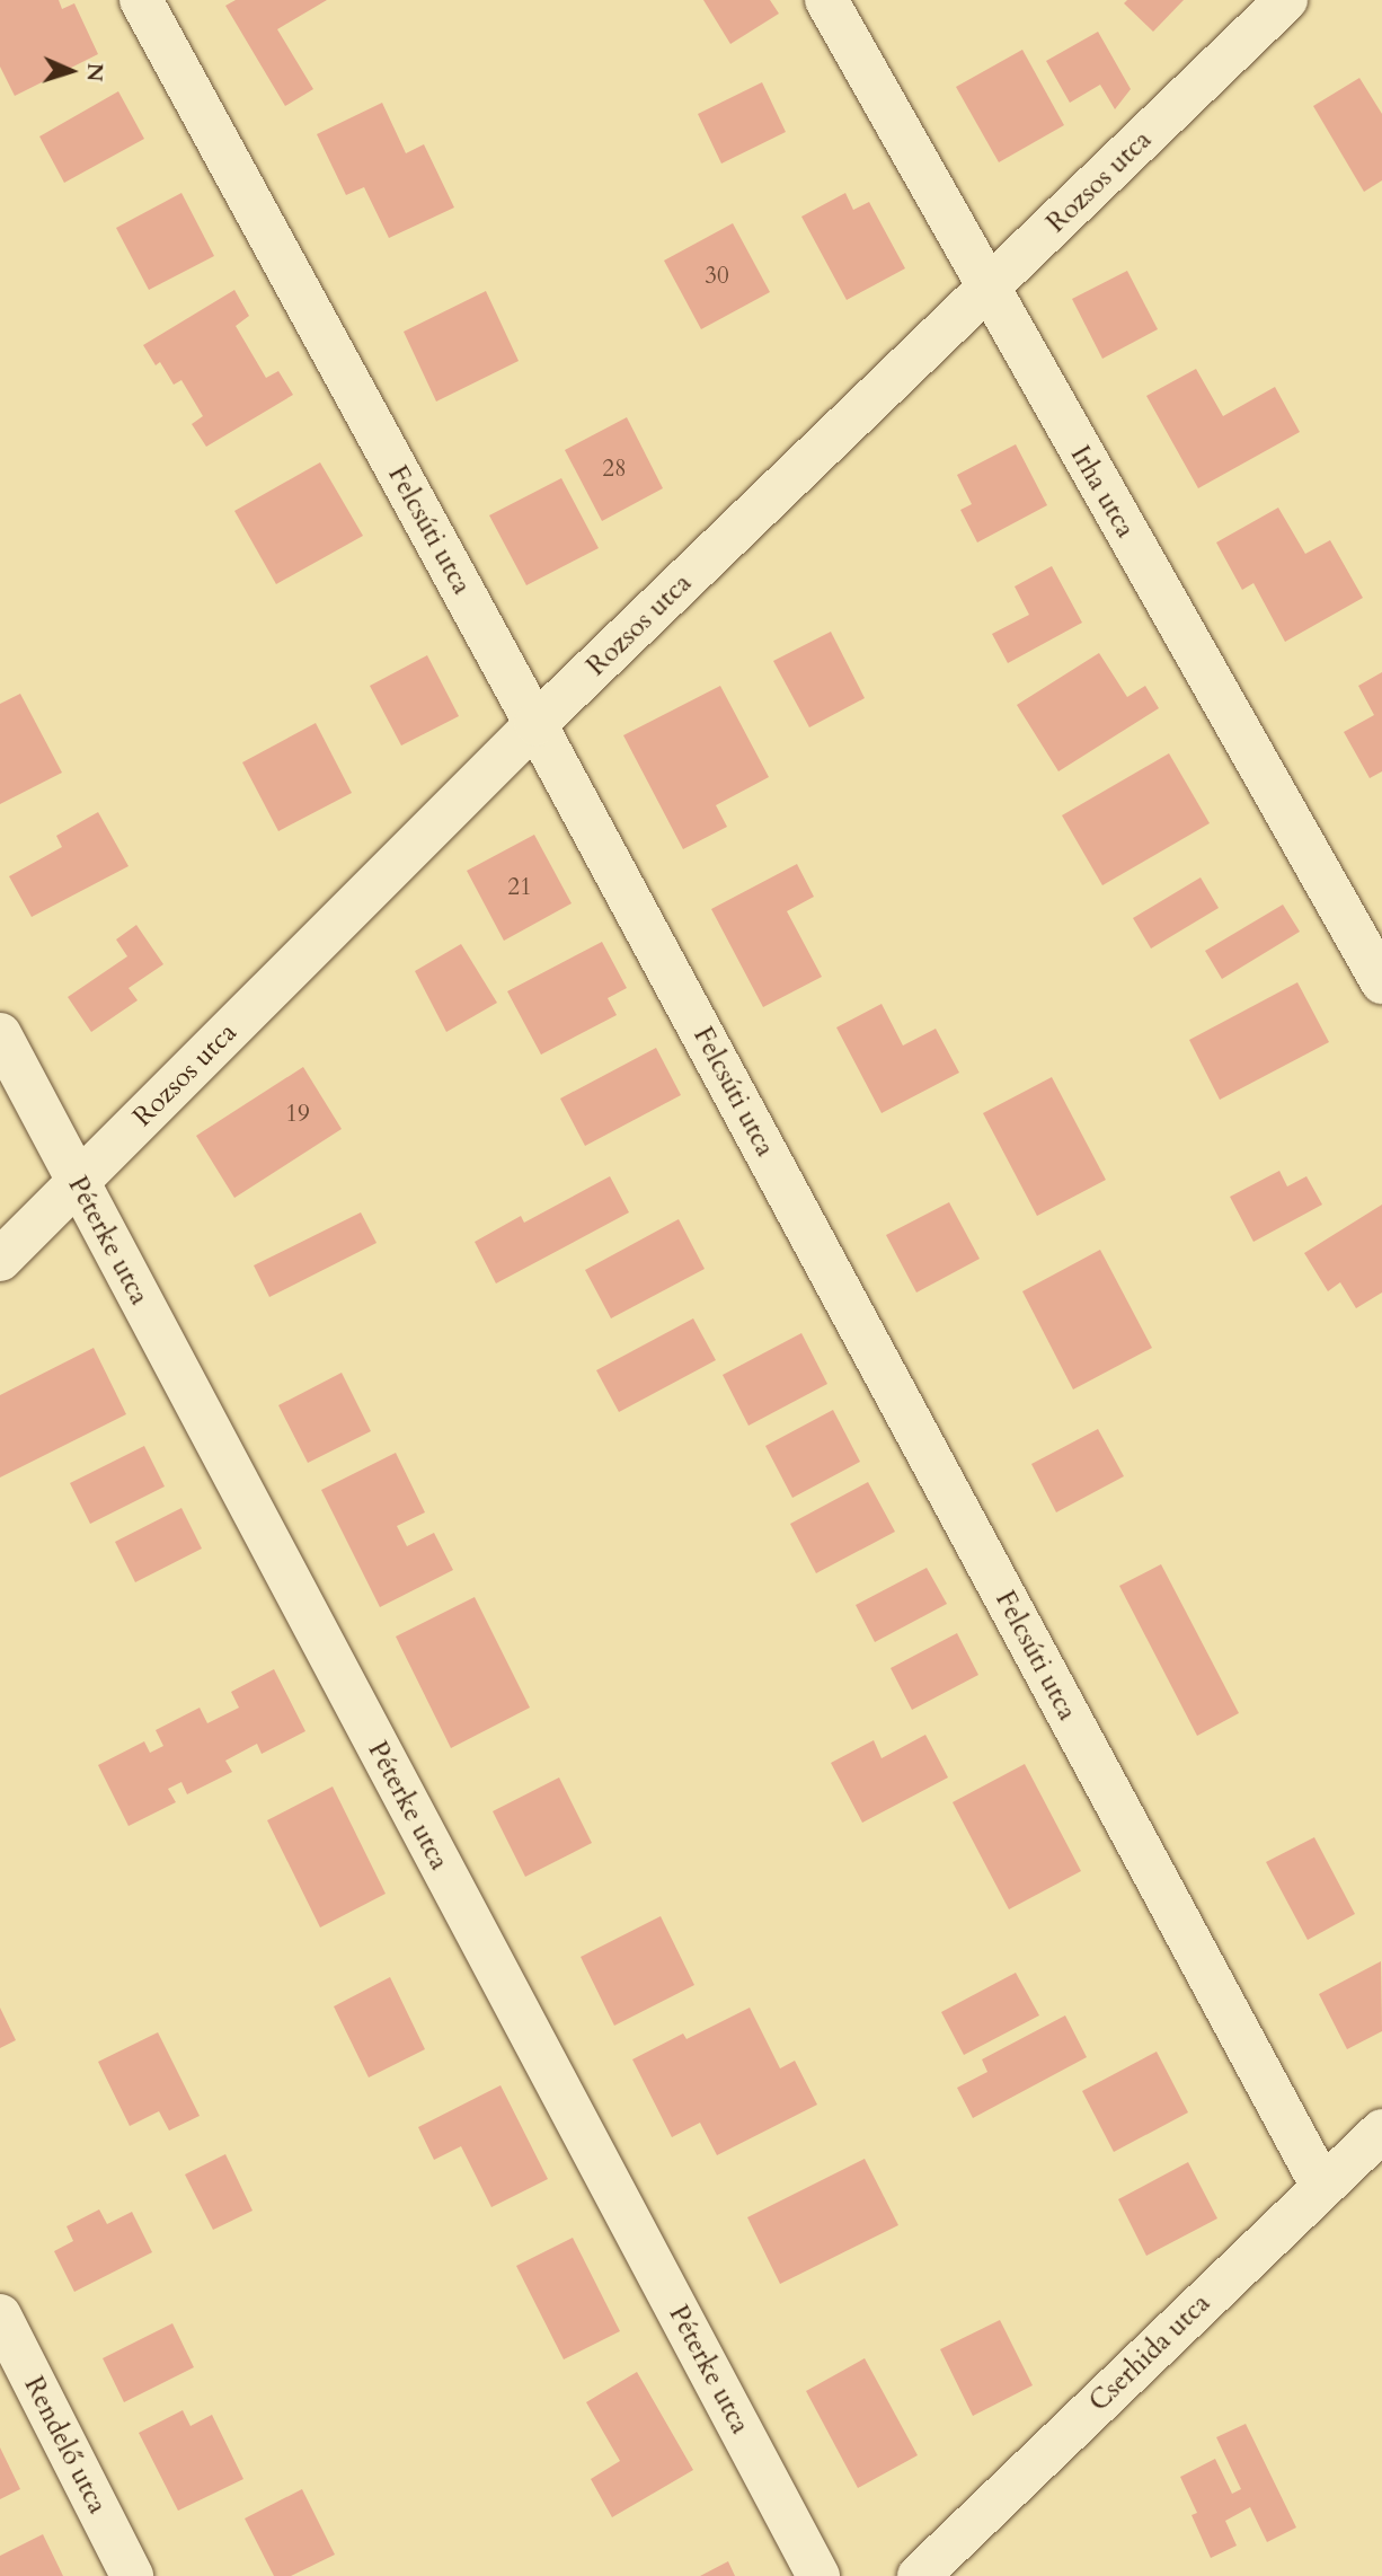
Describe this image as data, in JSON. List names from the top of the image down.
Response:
{
  "streets": {
    "street": [
      "Rozsos utca",
      "Irha utca",
      "Felcsúti utca",
      "Péterke utca",
      "Cserhida utca",
      "Rendelő utca"
    ]
  },
  "crossings": [
    ["Rozsos utca", "Irha utca"],
    ["Rozsos utca", "Felcsúti utca"],
    ["Rozsos utca", "Péterke utca"],
    ["Felcsúti utca", "Cserhida utca"]
  ],
  "house_numbers": [
    "30",
    "28",
    "21",
    "19"
  ],
  "north": "right"
}
